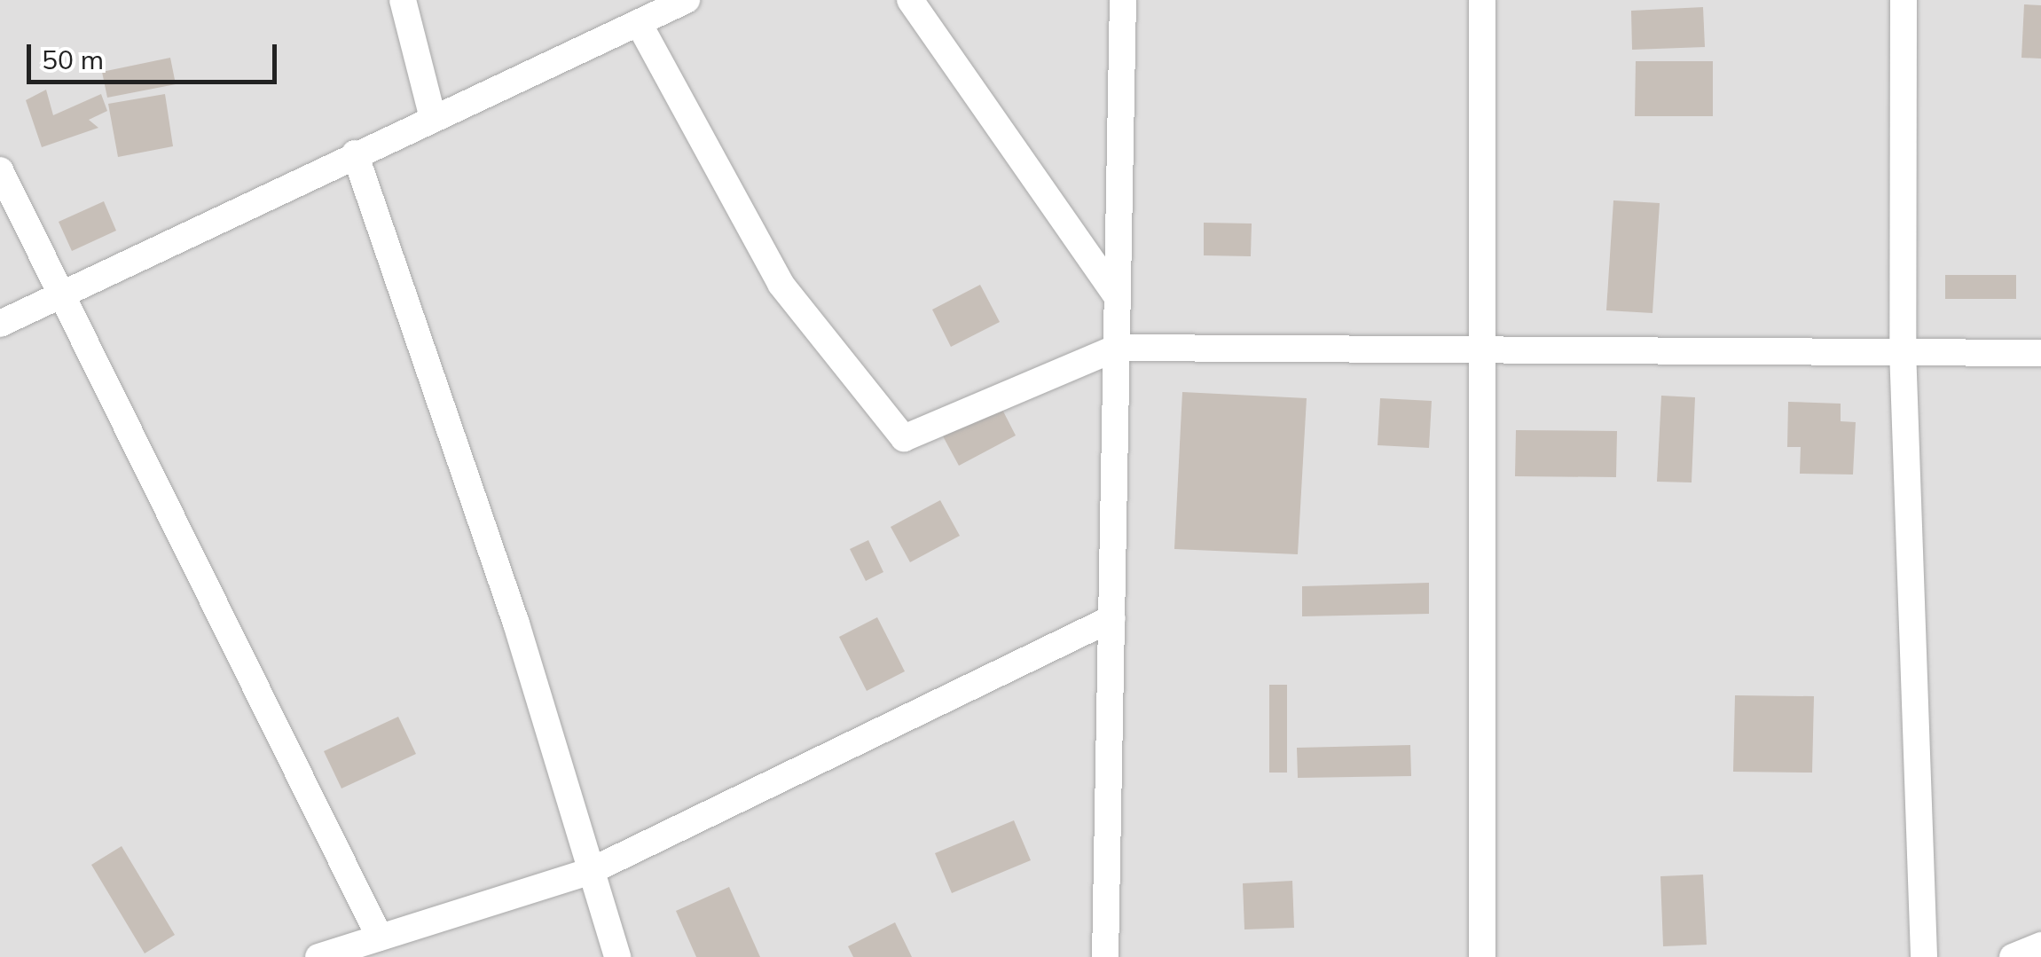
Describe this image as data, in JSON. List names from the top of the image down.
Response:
{
  "scale_bar": "50 m"
}
